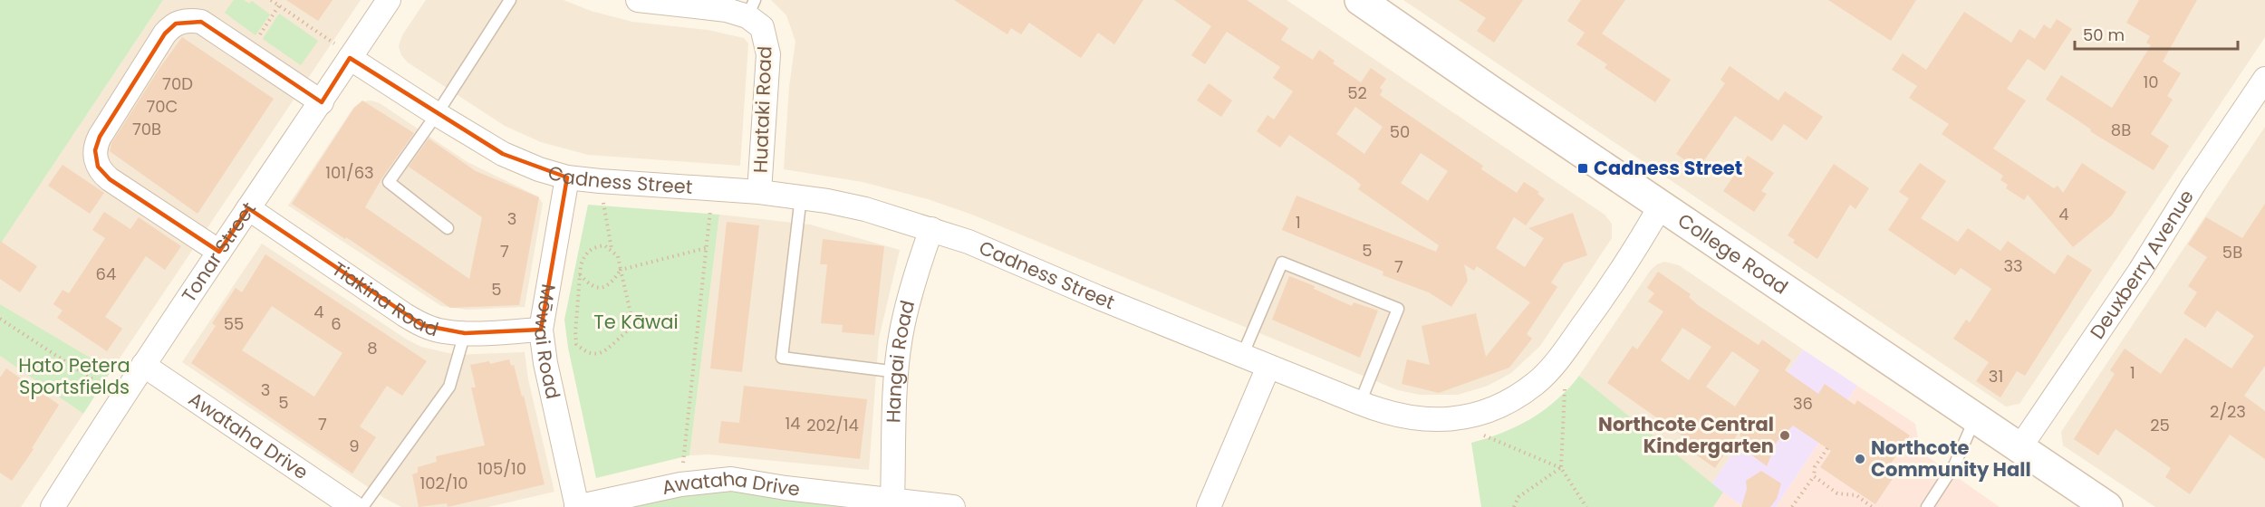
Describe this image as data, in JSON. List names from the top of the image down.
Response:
{
  "streets": {
    "main road": ["College Road"],
    "street": [
      "Huataki Road",
      "Cadness Street",
      "Tonar Street",
      "Deuxberry Avenue",
      "Tiakina Road",
      "Mōwai Road",
      "Hangai Road",
      "Awataha Drive"
    ]
  },
  "crossings": [
    ["Huataki Road", "Cadness Street"],
    ["Cadness Street", "Tonar Street"],
    ["Cadness Street", "College Road"],
    ["Cadness Street", "Mōwai Road"],
    ["Cadness Street", "Hangai Road"],
    ["Tonar Street", "Tiakina Road"],
    ["Tonar Street", "Awataha Drive"],
    ["College Road", "Deuxberry Avenue"],
    ["Tiakina Road", "Mōwai Road"],
    ["Mōwai Road", "Awataha Drive"],
    ["Hangai Road", "Awataha Drive"]
  ],
  "parks": ["Te Kāwai", "Hato Petera Sportsfields"],
  "places": {
    "transit": ["Cadness Street"],
    "other": ["Northcote Central Kindergarten", "Northcote Community Hall"]
  },
  "house_numbers": [
    "10",
    "70D",
    "52",
    "70C",
    "70B",
    "8B",
    "50",
    "101/63",
    "4",
    "3",
    "1",
    "5",
    "7",
    "5B",
    "33",
    "7",
    "64",
    "5",
    "4",
    "55",
    "6",
    "8",
    "1",
    "31",
    "3",
    "5",
    "36",
    "2/23",
    "14",
    "7",
    "202/14",
    "25",
    "9",
    "105/10",
    "102/10"
  ],
  "scale_bar": "50 m"
}
